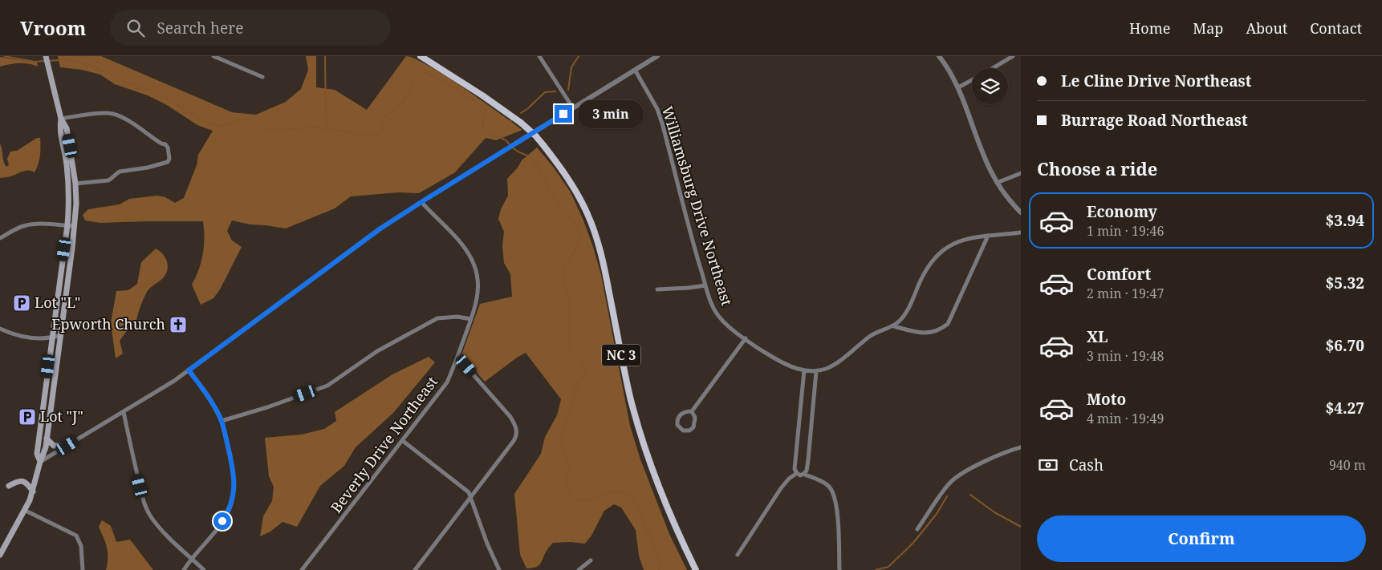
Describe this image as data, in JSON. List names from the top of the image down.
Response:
{
  "streets": {
    "main road": ["NC 3"],
    "street": ["Williamsburg Drive Northeast", "Beverly Drive Northeast"]
  },
  "places": {
    "parking": ["Lot \"L\"", "Lot \"J\""],
    "church": ["Epworth Church"]
  },
  "page": {
    "header": "Vroom",
    "search": "Search here",
    "nav": [
      "Home",
      "Map",
      "About",
      "Contact"
    ],
    "banner": ["Le Cline Drive Northeast", "Burrage Road Northeast"],
    "bubble": "3 min",
    "heading": "Choose a ride",
    "list": [
      {
        "name": "Economy",
        "note": "1 min · 19:46",
        "value": "$3.94"
      },
      {
        "name": "Comfort",
        "note": "2 min · 19:47",
        "value": "$5.32"
      },
      {
        "name": "XL",
        "note": "3 min · 19:48",
        "value": "$6.70"
      },
      {
        "name": "Moto",
        "note": "4 min · 19:49",
        "value": "$4.27"
      }
    ],
    "pay": ["Cash", "940 m"],
    "buttons": "Confirm"
  }
}
